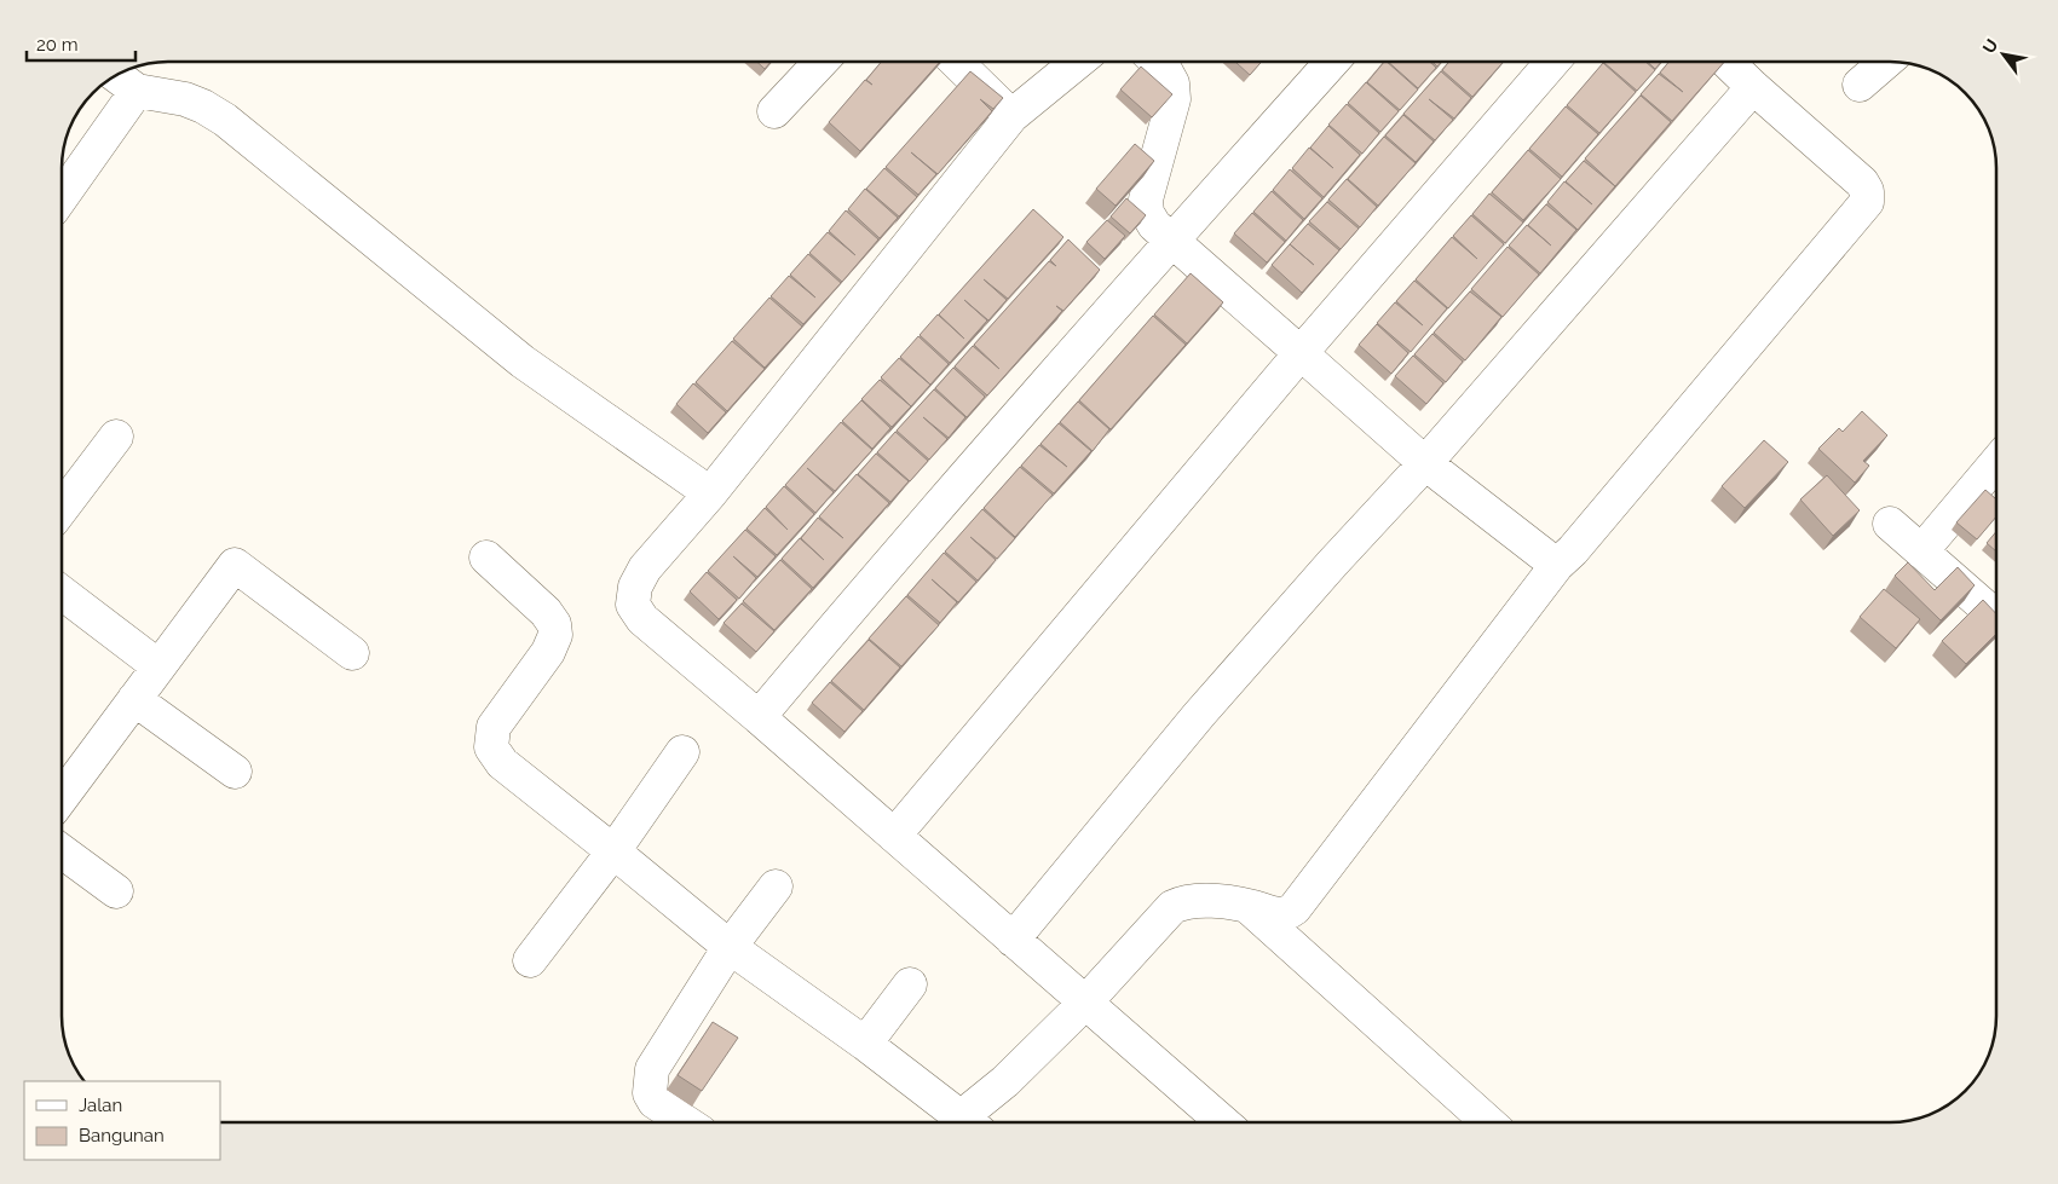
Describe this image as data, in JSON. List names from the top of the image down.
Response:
{
  "legend": ["Jalan", "Bangunan"],
  "scale_bar": "20 m",
  "north": "top left"
}
